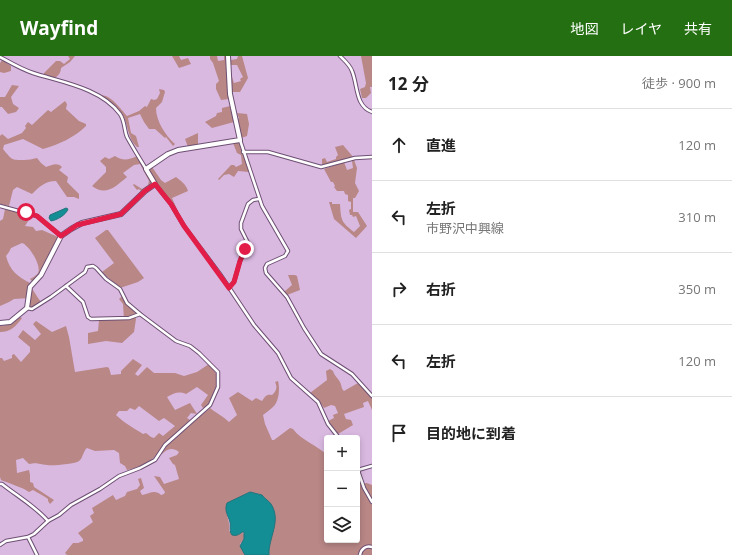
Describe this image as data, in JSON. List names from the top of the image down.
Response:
{
  "page": {
    "header": "Wayfind",
    "nav": ["地図", "レイヤ", "共有"],
    "heading": ["12 分", "徒歩 · 900 m"],
    "list": [
      ["直進", "120 m"],
      ["左折", "市野沢中興線", "310 m"],
      ["右折", "350 m"],
      ["左折", "120 m"],
      "目的地に到着"
    ],
    "map_buttons": ["+", "−"]
  }
}
